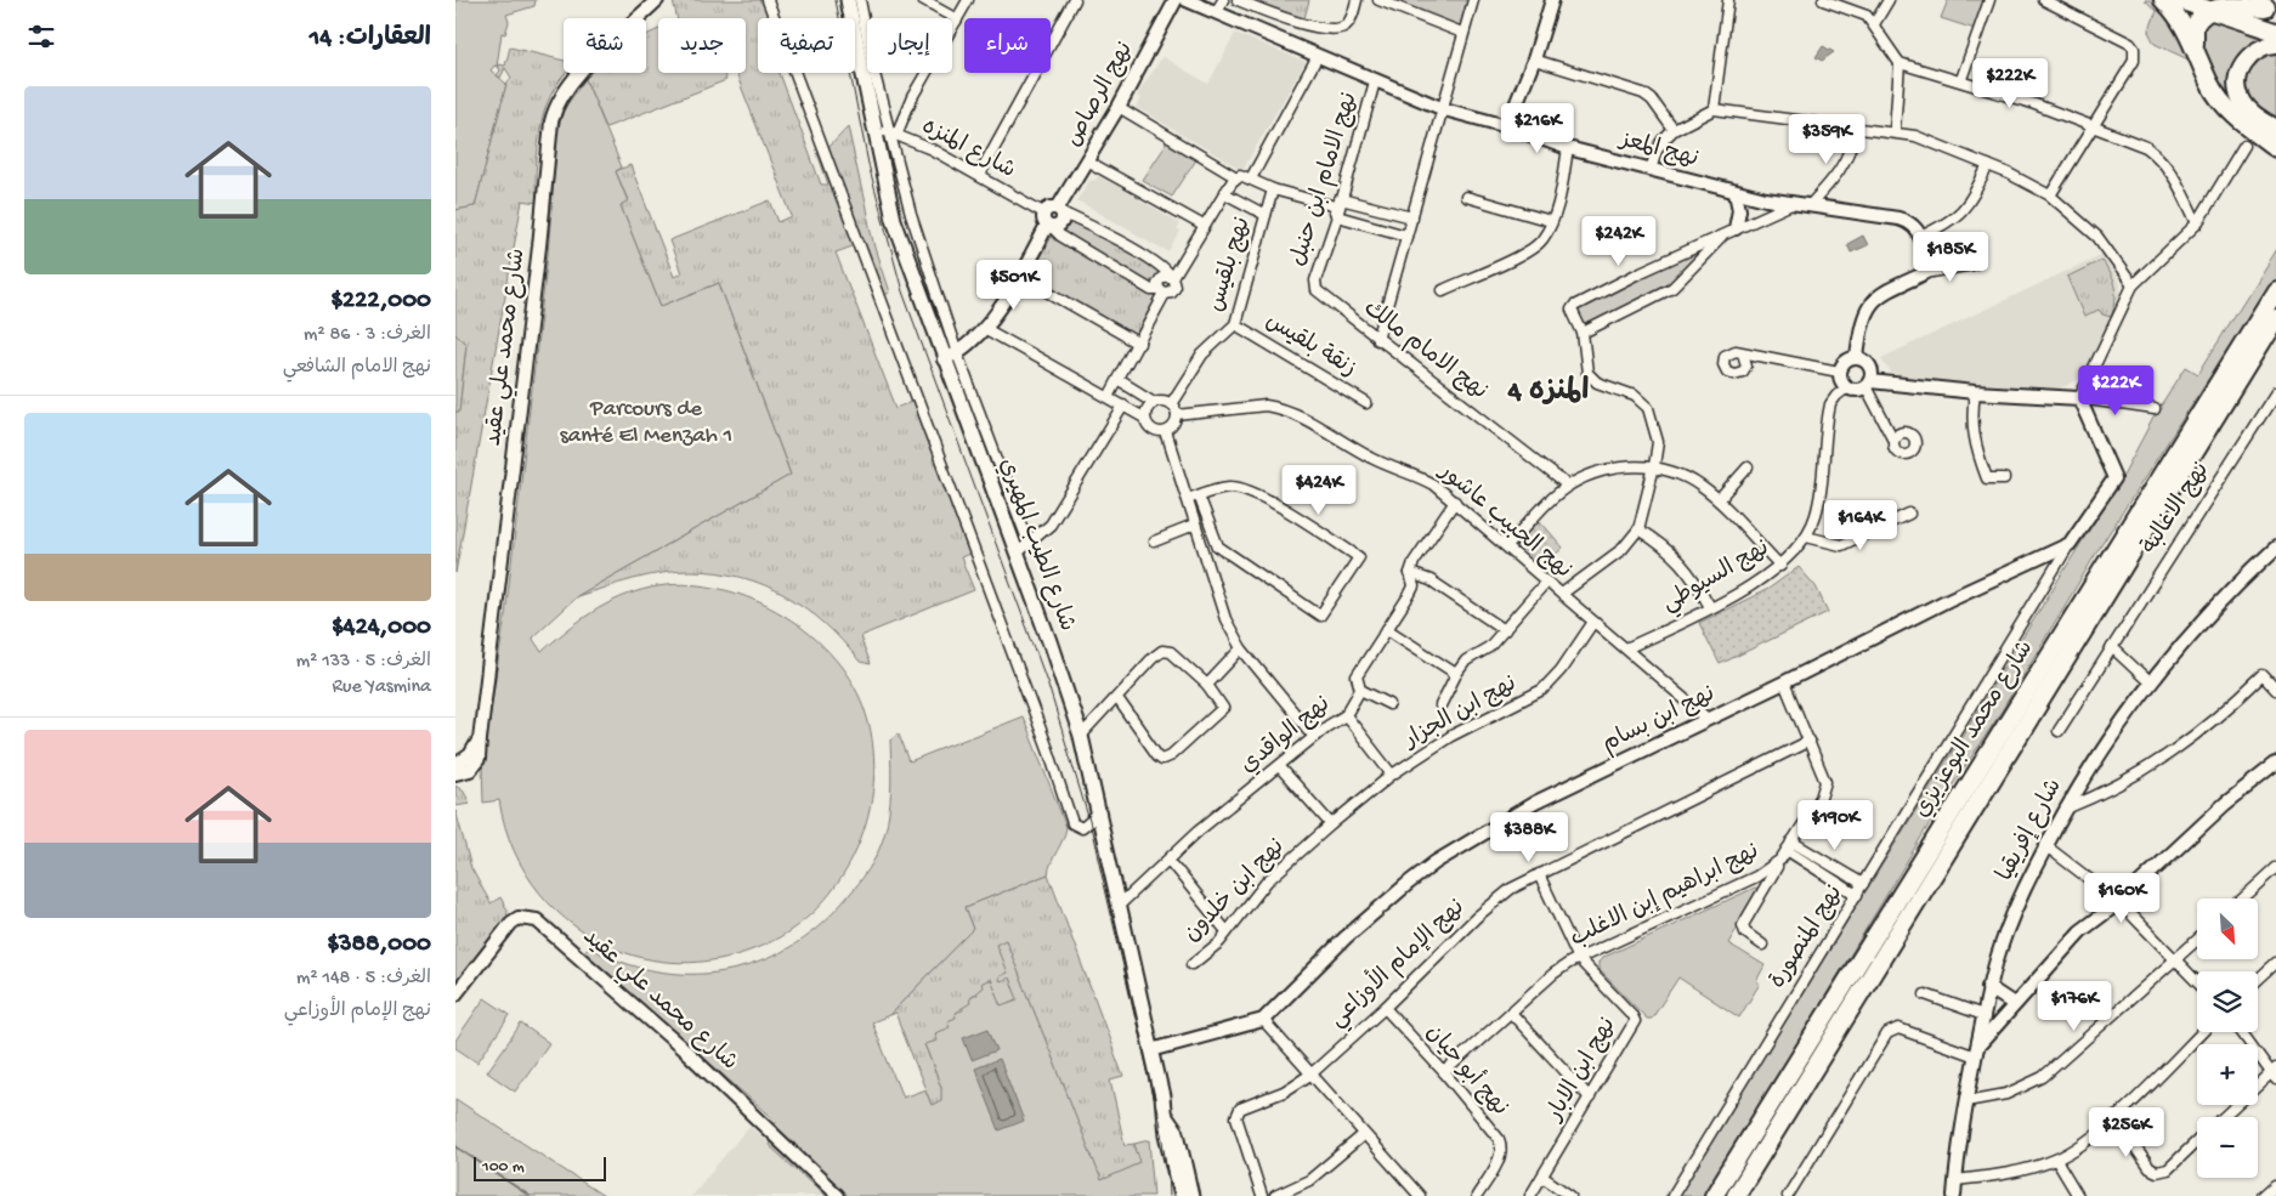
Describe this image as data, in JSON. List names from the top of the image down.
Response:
{
  "streets": {
    "highway": ["شارع محمد البوعزيزي"],
    "main road": ["شارع الطيب المهيري"],
    "street": [
      "نهج الرصاص",
      "شارع المنزه",
      "نهج المعز",
      "نهج الامام ابن حنبل",
      "نهج بلقيس",
      "زنقة بلقيس",
      "شارع محمد علي عقيد",
      "نهج الامام مالك",
      "نهج الاغالبة",
      "نهج الحبيب عاشور",
      "نهج السيوطي",
      "نهج ابن الجزار",
      "نهج ابن بسام",
      "نهج الواقدي",
      "شارع إفريقيا",
      "نهج ابن خلدون",
      "نهج ابراهيم إبن الاغلب",
      "نهج المنصورة",
      "نهج الإمام الأوزاعي",
      "نهج ابن الابار",
      "نهج أبو حيان"
    ]
  },
  "crossings": [
    ["نهج الرصاص", "شارع المنزه"],
    ["نهج الرصاص", "شارع الطيب المهيري"],
    ["شارع المنزه", "شارع الطيب المهيري"],
    ["نهج المعز", "نهج الامام ابن حنبل"],
    ["نهج الامام ابن حنبل", "نهج الامام مالك"],
    ["نهج بلقيس", "زنقة بلقيس"],
    ["نهج بلقيس", "نهج الحبيب عاشور"],
    ["نهج الحبيب عاشور", "نهج السيوطي"],
    ["نهج الحبيب عاشور", "نهج ابن الجزار"],
    ["نهج الحبيب عاشور", "نهج ابن بسام"],
    ["نهج الحبيب عاشور", "نهج الواقدي"],
    ["شارع الطيب المهيري", "نهج ابن بسام"],
    ["شارع الطيب المهيري", "نهج الواقدي"],
    ["نهج ابن الجزار", "نهج الواقدي"],
    ["نهج ابن الجزار", "نهج ابن خلدون"],
    ["نهج ابن بسام", "نهج ابراهيم إبن الاغلب"],
    ["نهج ابن بسام", "نهج المنصورة"],
    ["نهج ابراهيم إبن الاغلب", "نهج الإمام الأوزاعي"],
    ["نهج ابراهيم إبن الاغلب", "نهج ابن الابار"],
    ["نهج ابراهيم إبن الاغلب", "نهج أبو حيان"],
    ["نهج الإمام الأوزاعي", "نهج ابن الابار"],
    ["نهج الإمام الأوزاعي", "نهج أبو حيان"]
  ],
  "districts": ["المنزه 4"],
  "parks": ["Parcours de santé El Menzah 1"],
  "scale_bar": "100 m",
  "north": "bottom right",
  "page": {
    "heading": "العقارات: 14",
    "chip": [
      "شراء",
      "إيجار",
      "تصفية",
      "جديد",
      "شقة"
    ],
    "price": [
      "$222K",
      "$216K",
      "$359K",
      "$242K",
      "$185K",
      "$501K",
      "$222K",
      "$424K",
      "$164K",
      "$190K",
      "$388K",
      "$160K",
      "$176K",
      "$256K"
    ],
    "list": [
      {
        "name": "$222,000",
        "note": "الغرف: 3 · 86 m² · نهج الامام الشافعي"
      },
      {
        "name": "$424,000",
        "note": "الغرف: 5 · 133 m² · Rue Yasmina"
      },
      {
        "name": "$388,000",
        "note": "الغرف: 5 · 148 m² · نهج الإمام الأوزاعي"
      }
    ],
    "map_buttons": ["+", "−"],
    "scale": "100 m"
  }
}
